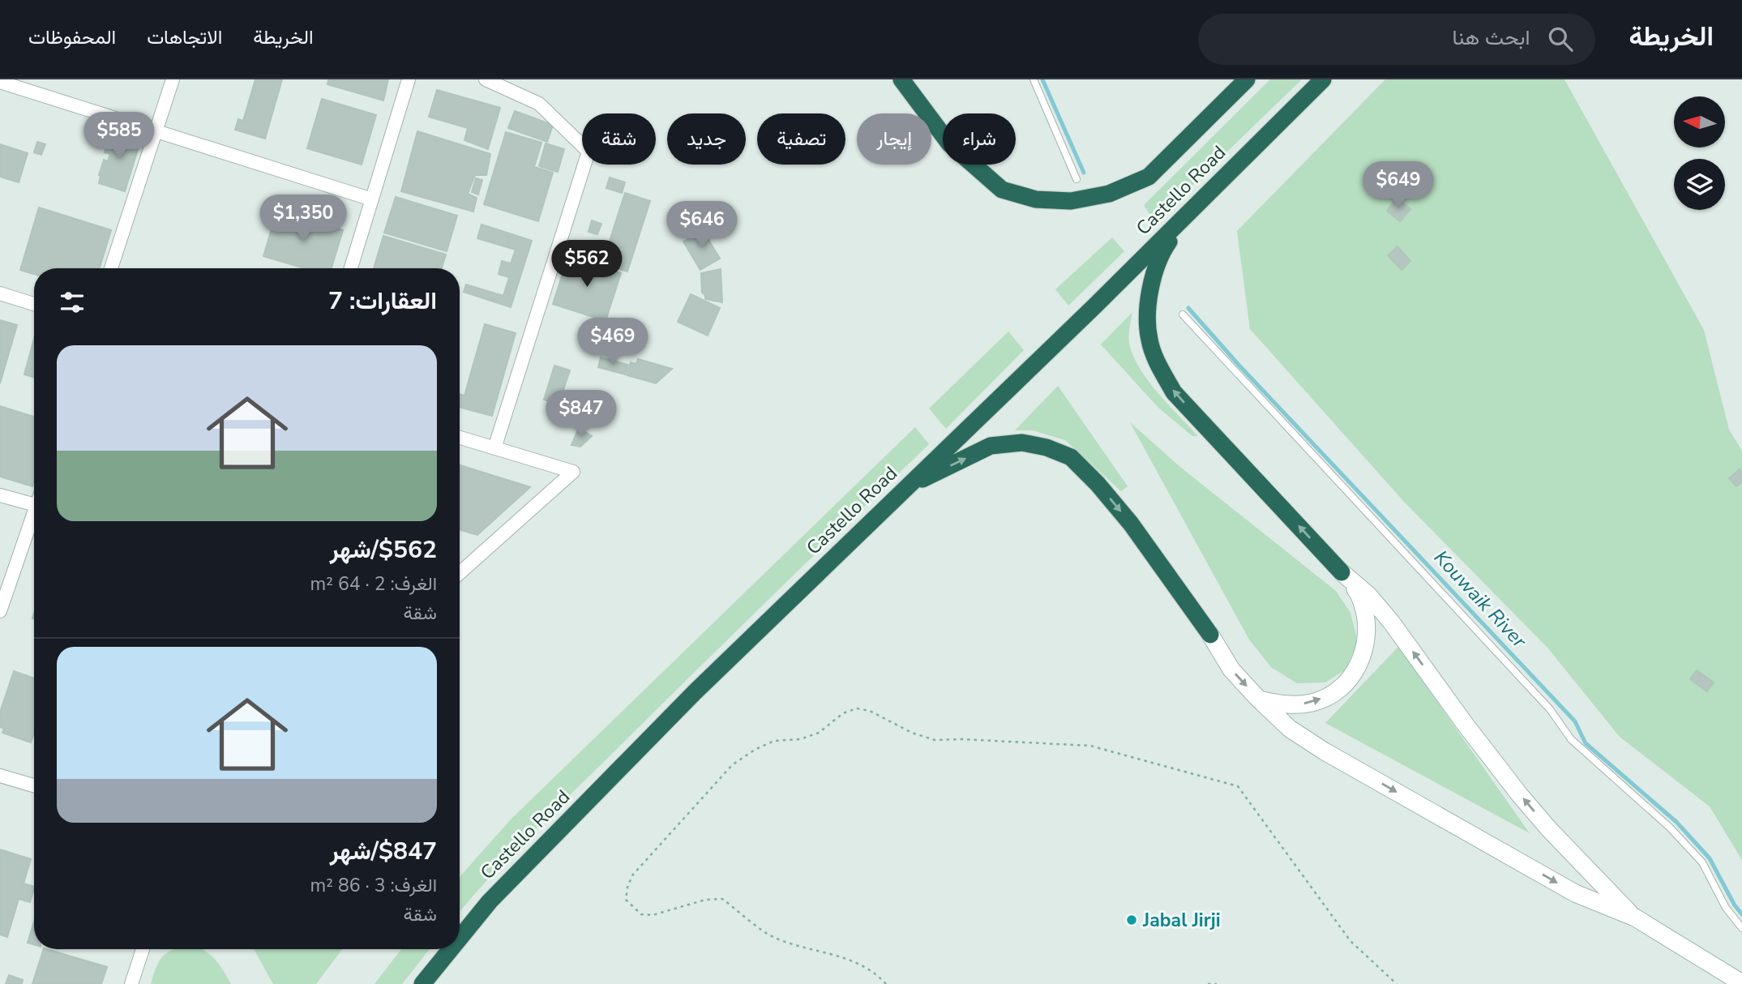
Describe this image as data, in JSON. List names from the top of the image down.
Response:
{
  "streets": {
    "highway": ["Castello Road"]
  },
  "water": ["Kouwaik River"],
  "places": ["Jabal Jirji"],
  "north": "left",
  "page": {
    "header": "الخريطة",
    "search": "ابحث هنا",
    "nav": ["الخريطة", "الاتجاهات", "المحفوظات"],
    "price": [
      "$585",
      "$649",
      "$1,350",
      "$646",
      "$562",
      "$469",
      "$847"
    ],
    "chip": [
      "شراء",
      "إيجار",
      "تصفية",
      "جديد",
      "شقة"
    ],
    "heading": "العقارات: 7",
    "list": [
      {
        "name": "$562/شهر",
        "note": "الغرف: 2 · 64 m² · شقة"
      },
      {
        "name": "$847/شهر",
        "note": "الغرف: 3 · 86 m² · شقة"
      }
    ]
  }
}
